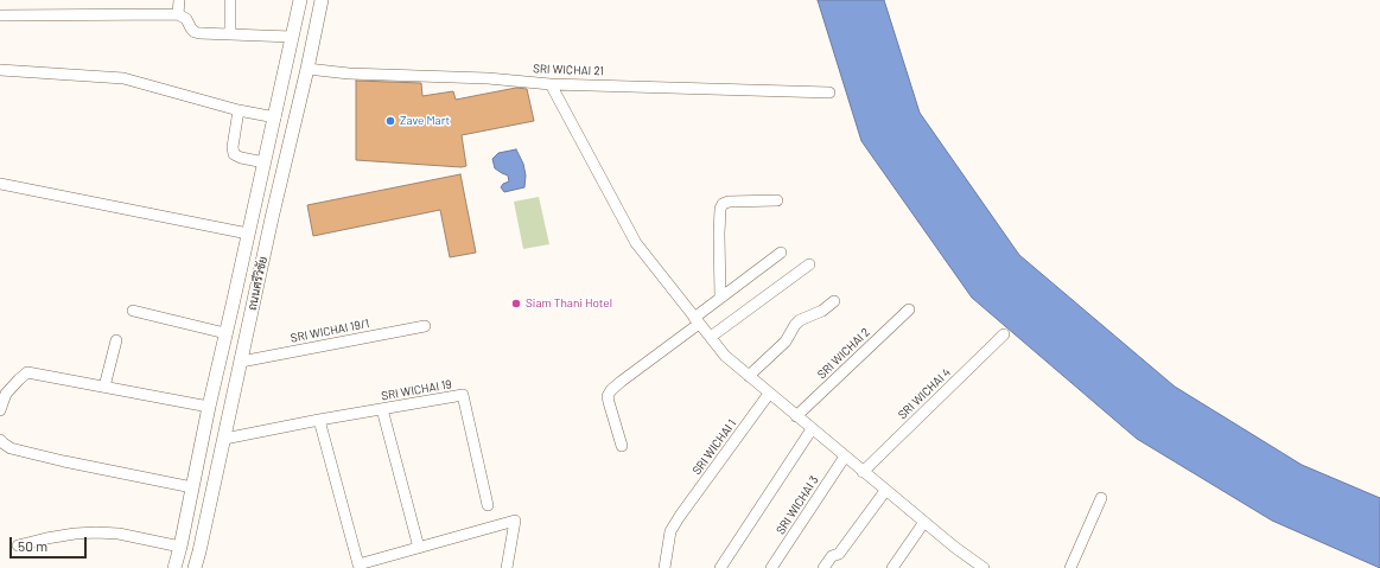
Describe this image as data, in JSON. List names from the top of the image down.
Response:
{
  "streets": {
    "main road": ["ถนนศรีวิชัย"],
    "street": [
      "SRI WICHAI 21",
      "SRI WICHAI 19/1",
      "SRI WICHAI 2",
      "SRI WICHAI 19",
      "SRI WICHAI 4",
      "SRI WICHAI 1",
      "SRI WICHAI 3"
    ]
  },
  "crossings": [
    ["SRI WICHAI 21", "ถนนศรีวิชัย"],
    ["ถนนศรีวิชัย", "SRI WICHAI 19/1"],
    ["ถนนศรีวิชัย", "SRI WICHAI 19"]
  ],
  "places": ["Zave Mart", "Siam Thani Hotel"],
  "scale_bar": "50 m"
}
